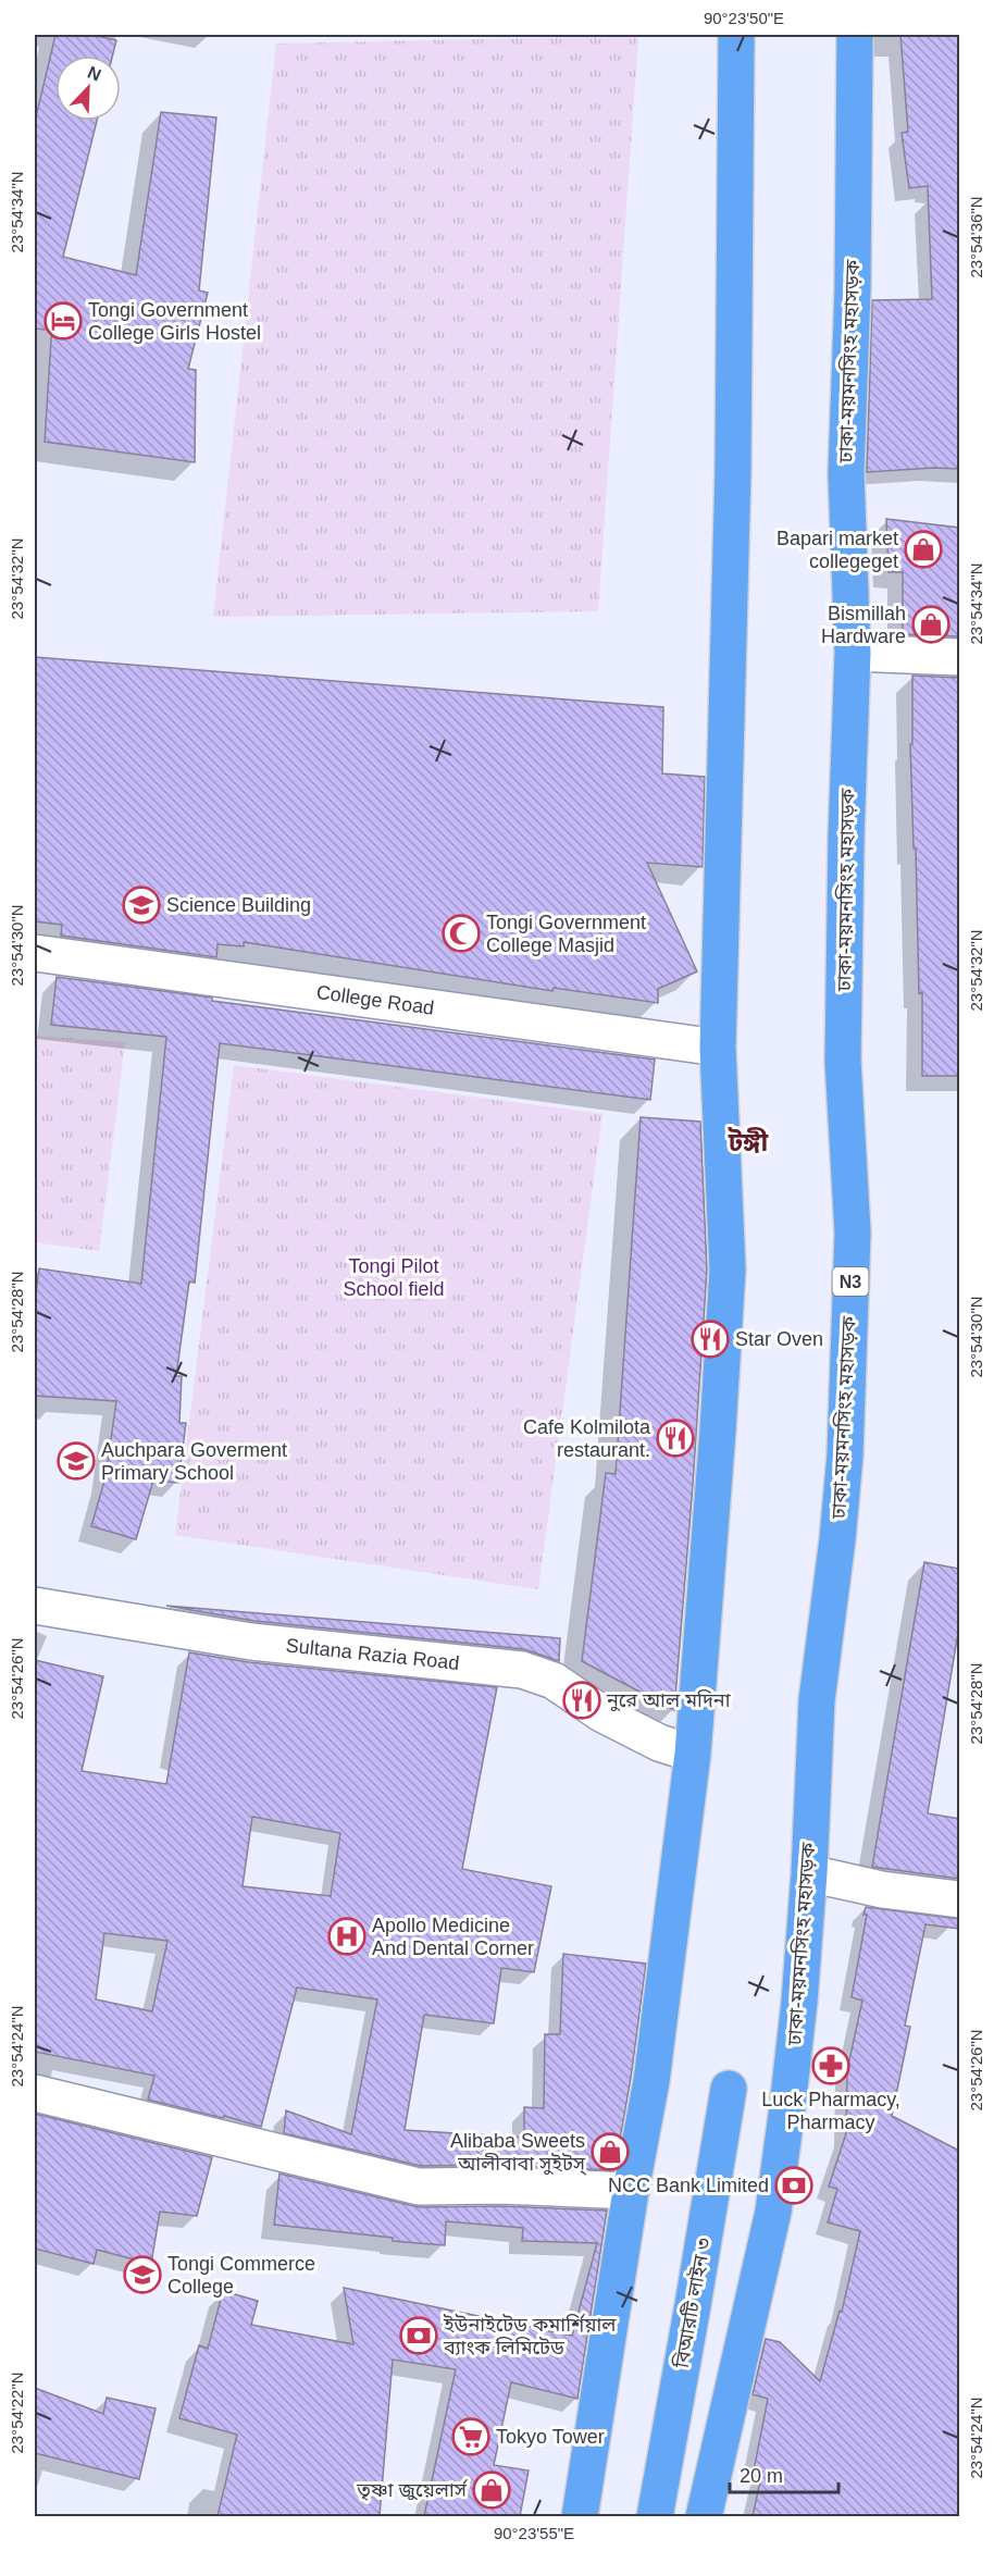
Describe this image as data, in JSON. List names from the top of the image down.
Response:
{
  "streets": {
    "highway": ["ঢাকা-ময়মনসিংহ মহাসড়ক", "N3", "বিআরটি লাইন ৩"],
    "street": ["College Road", "Sultana Razia Road"]
  },
  "districts": ["টঙ্গী"],
  "parks": ["Tongi Pilot School field"],
  "places": {
    "hotel": ["Tongi Government College Girls Hostel"],
    "shop": [
      "Bapari market collegeget",
      "Bismillah Hardware",
      "Alibaba Sweets আলীবাবা সুইটস্",
      "তৃষ্ণা জুয়েলার্স"
    ],
    "school or university": ["Science Building", "Auchpara Goverment Primary School", "Tongi Commerce College"],
    "mosque": ["Tongi Government College Masjid"],
    "restaurant": ["Star Oven", "Cafe Kolmilota restaurant.", "নুরে আল মদিনা"],
    "hospital": ["Apollo Medicine And Dental Corner"],
    "pharmacy": ["Luck Pharmacy, Pharmacy"],
    "bank": ["NCC Bank Limited", "ইউনাইটেড কমার্শিয়াল ব্যাংক লিমিটেড"],
    "supermarket": ["Tokyo Tower"]
  },
  "scale_bar": "20 m",
  "north": "top right",
  "coordinates": [
    "90°23'50\"E",
    "23°54'34\"N",
    "23°54'36\"N",
    "23°54'32\"N",
    "23°54'30\"N",
    "23°54'28\"N",
    "23°54'26\"N",
    "23°54'24\"N",
    "23°54'22\"N",
    "90°23'55\"E"
  ]
}
